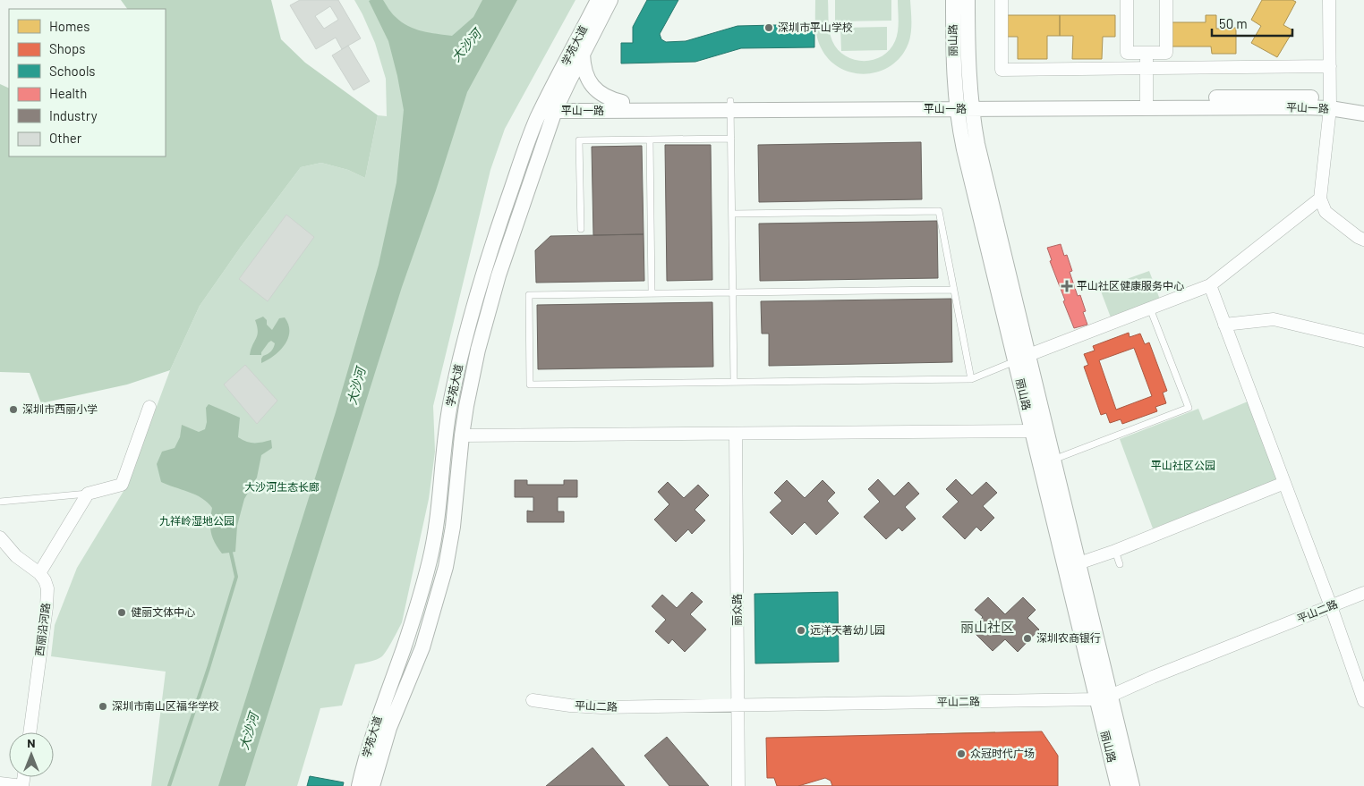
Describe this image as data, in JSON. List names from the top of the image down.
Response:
{
  "streets": {
    "street": [
      "丽山路",
      "学苑大道",
      "平山一路",
      "丽众路",
      "平山二路",
      "西丽沿河路"
    ]
  },
  "crossings": [
    ["丽山路", "平山一路"],
    ["丽山路", "平山二路"],
    ["学苑大道", "平山一路"],
    ["丽众路", "平山二路"]
  ],
  "districts": ["丽山社区"],
  "water": ["大沙河"],
  "parks": ["平山社区公园", "大沙河生态长廊", "九祥岭湿地公园"],
  "places": {
    "other": [
      "深圳市平山学校",
      "深圳市西丽小学",
      "健丽文体中心",
      "远洋天著幼儿园",
      "深圳农商银行",
      "深圳市南山区福华学校",
      "众冠时代广场"
    ],
    "health": ["平山社区健康服务中心"]
  },
  "legend": [
    "Homes",
    "Shops",
    "Schools",
    "Health",
    "Industry",
    "Other"
  ],
  "scale_bar": "50 m",
  "north": "top"
}
